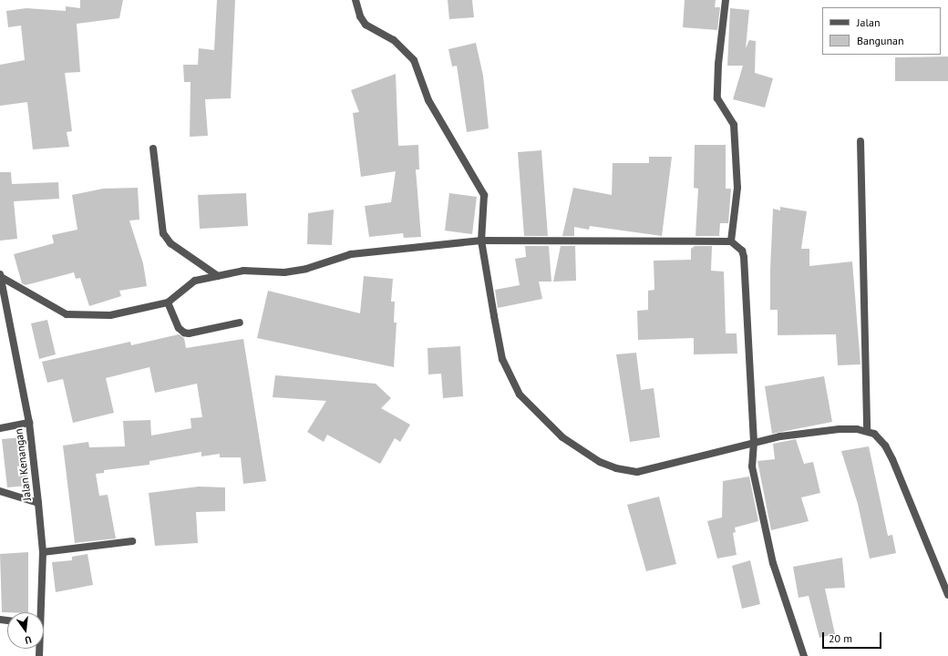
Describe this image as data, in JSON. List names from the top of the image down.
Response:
{
  "streets": {
    "street": ["Jalan Kenangan"]
  },
  "legend": ["Jalan", "Bangunan"],
  "scale_bar": "20 m",
  "north": "bottom"
}
